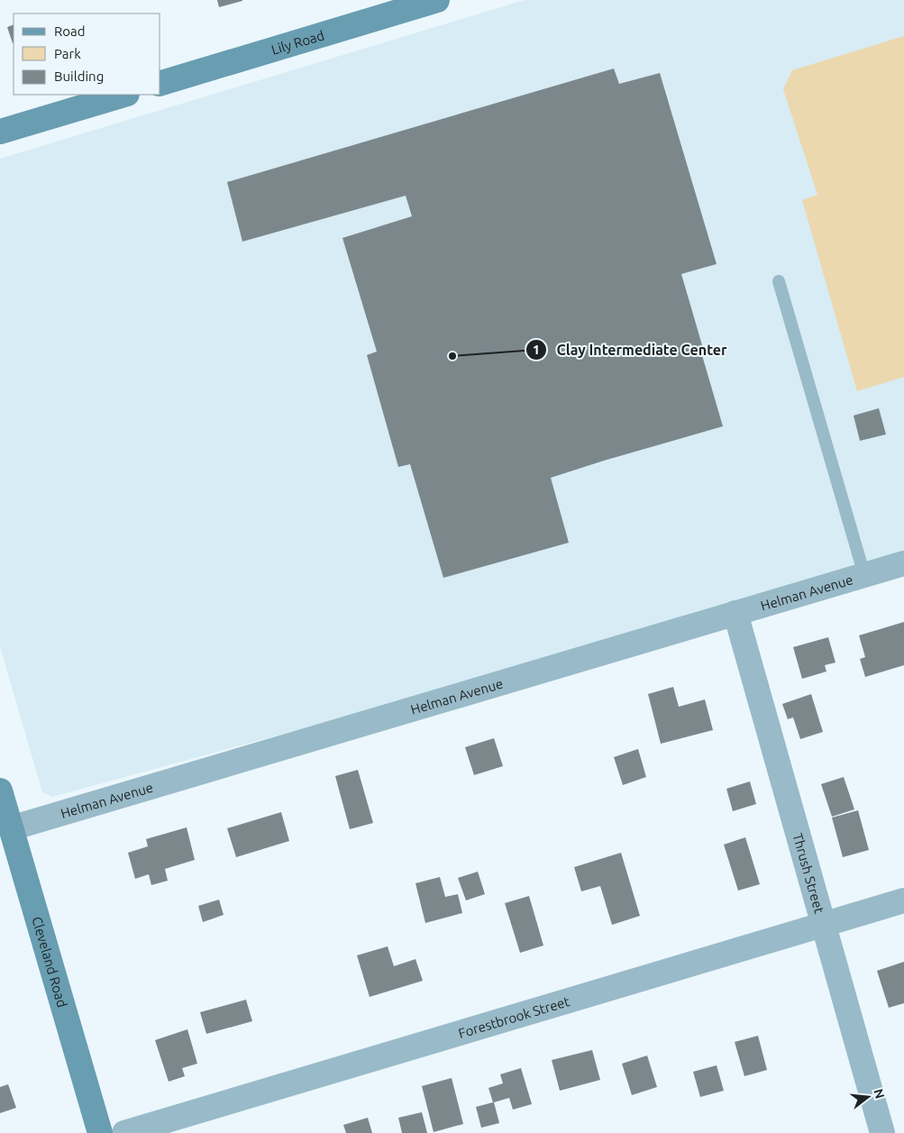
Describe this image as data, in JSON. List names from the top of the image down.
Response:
{
  "streets": {
    "street": [
      "Lily Road",
      "Helman Avenue",
      "Thrush Street",
      "Cleveland Road",
      "Forestbrook Street"
    ]
  },
  "crossings": [
    ["Helman Avenue", "Thrush Street"],
    ["Helman Avenue", "Cleveland Road"],
    ["Thrush Street", "Forestbrook Street"]
  ],
  "places": ["Clay Intermediate Center"],
  "legend": ["Road", "Park", "Building"],
  "north": "right"
}
